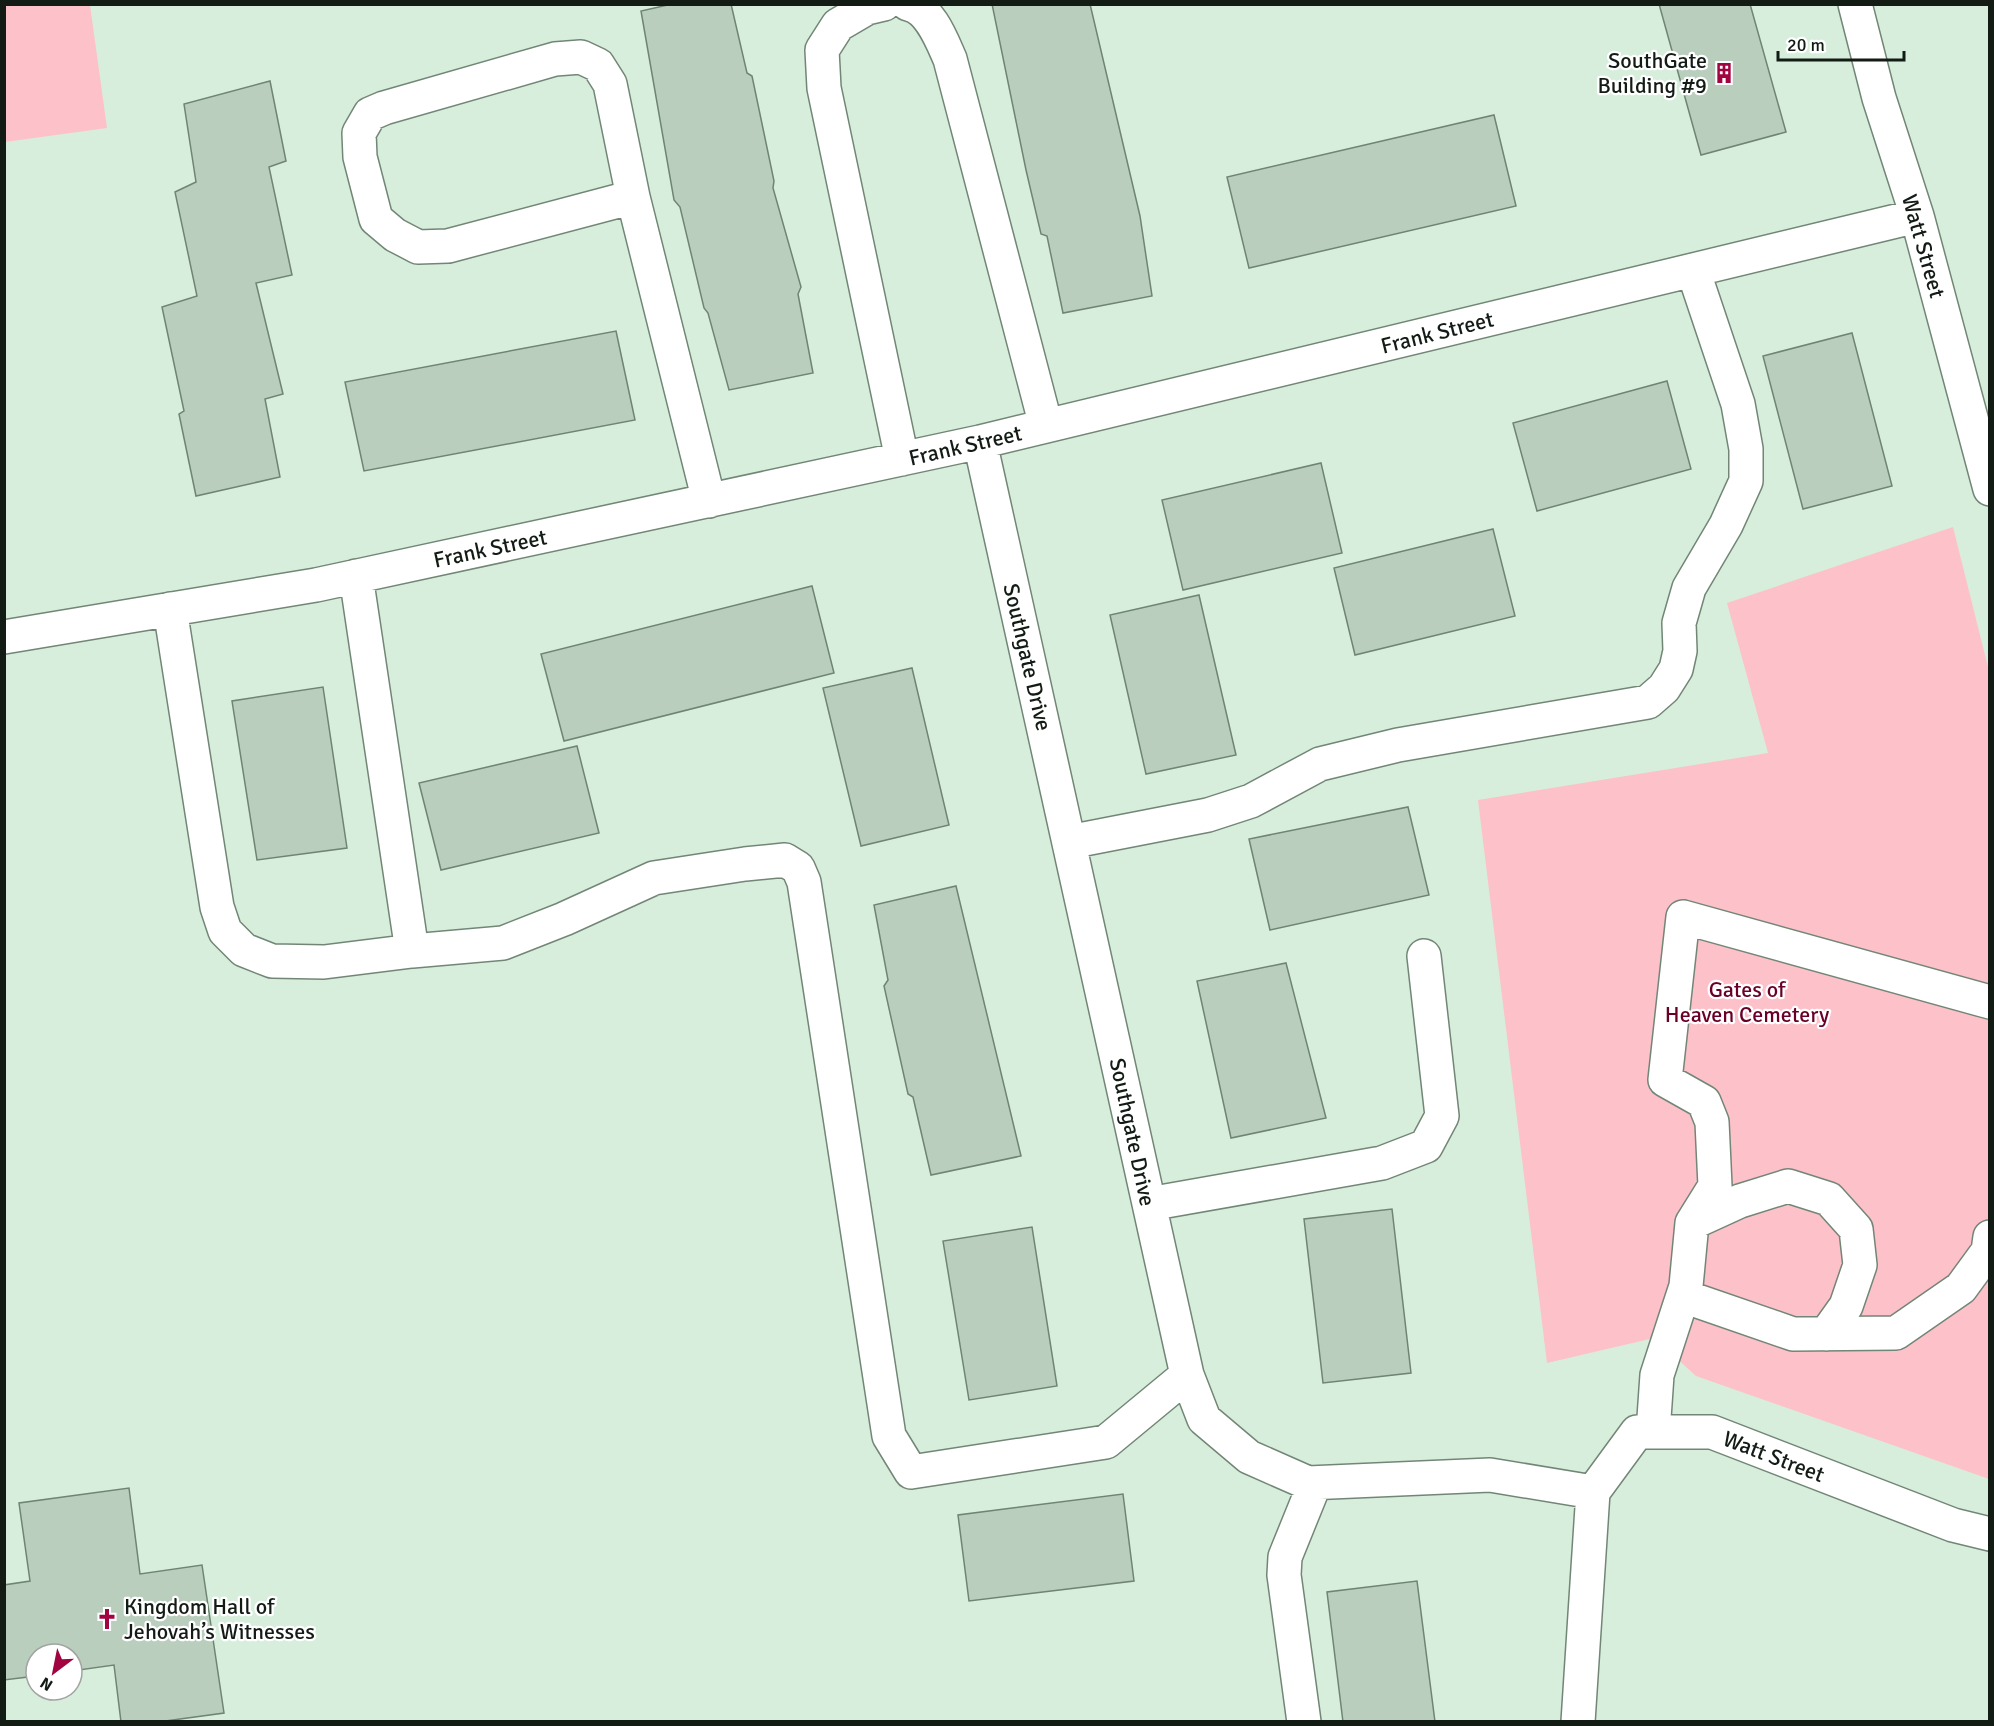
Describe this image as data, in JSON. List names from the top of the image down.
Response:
{
  "streets": {
    "street": ["Watt Street", "Frank Street", "Southgate Drive"]
  },
  "crossings": [
    ["Watt Street", "Frank Street"],
    ["Watt Street", "Southgate Drive"],
    ["Frank Street", "Southgate Drive"]
  ],
  "parks": ["Gates of Heaven Cemetery"],
  "places": {
    "building": ["SouthGate Building #9"],
    "church": ["Kingdom Hall of Jehovah’s Witnesses"]
  },
  "scale_bar": "20 m",
  "north": "bottom left"
}
